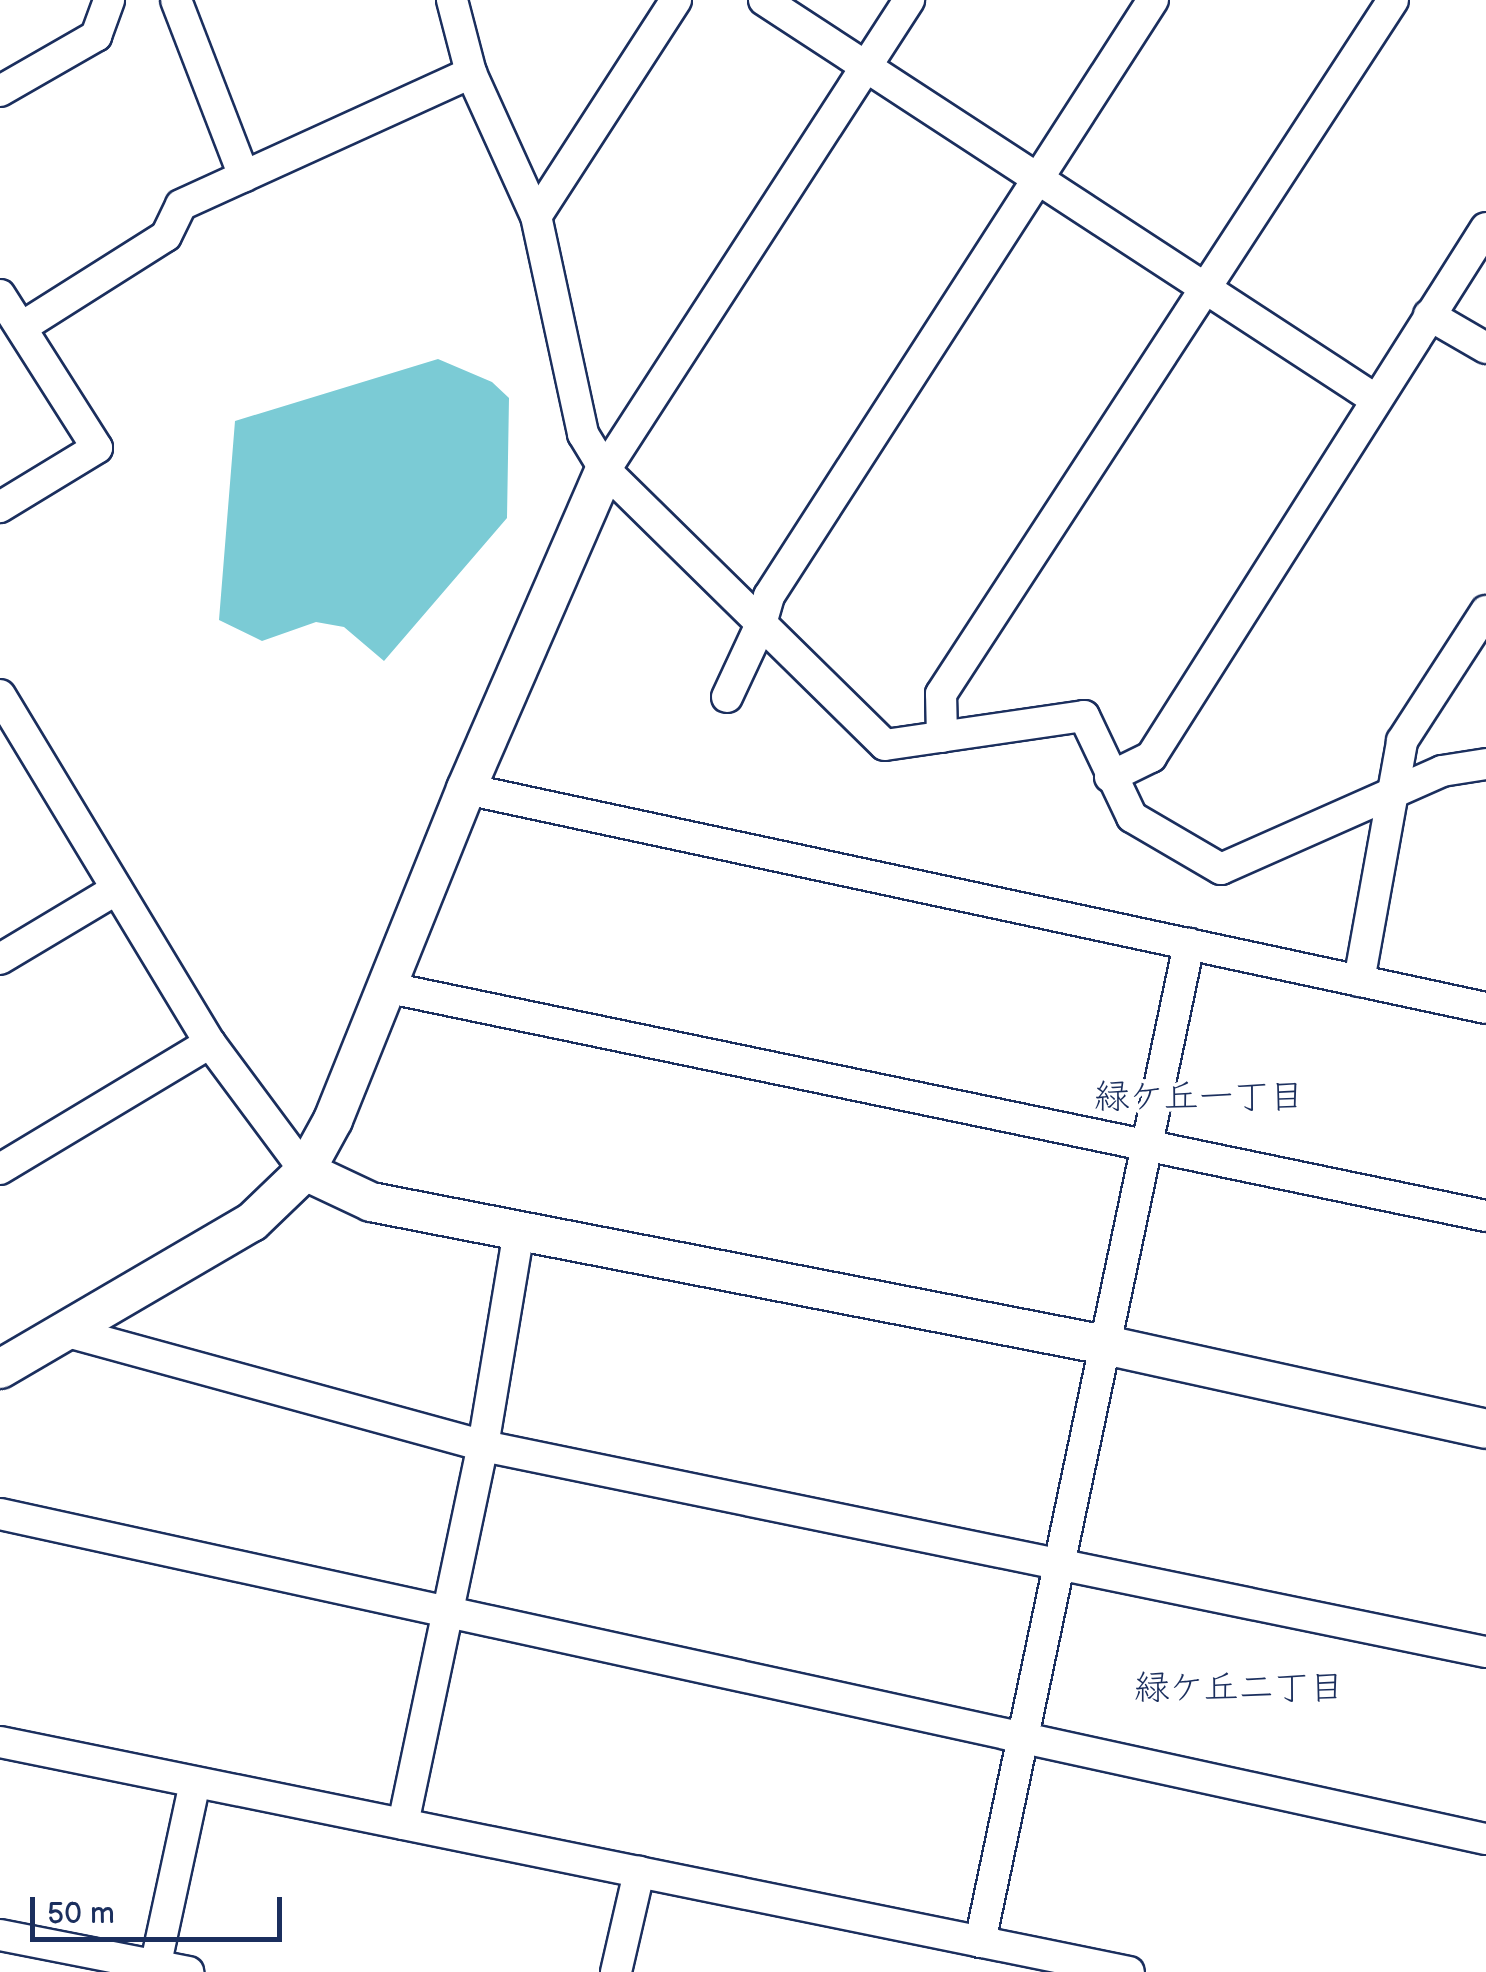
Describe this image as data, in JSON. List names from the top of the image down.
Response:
{
  "districts": ["緑ケ丘一丁目", "緑ケ丘二丁目"],
  "scale_bar": "50 m"
}
